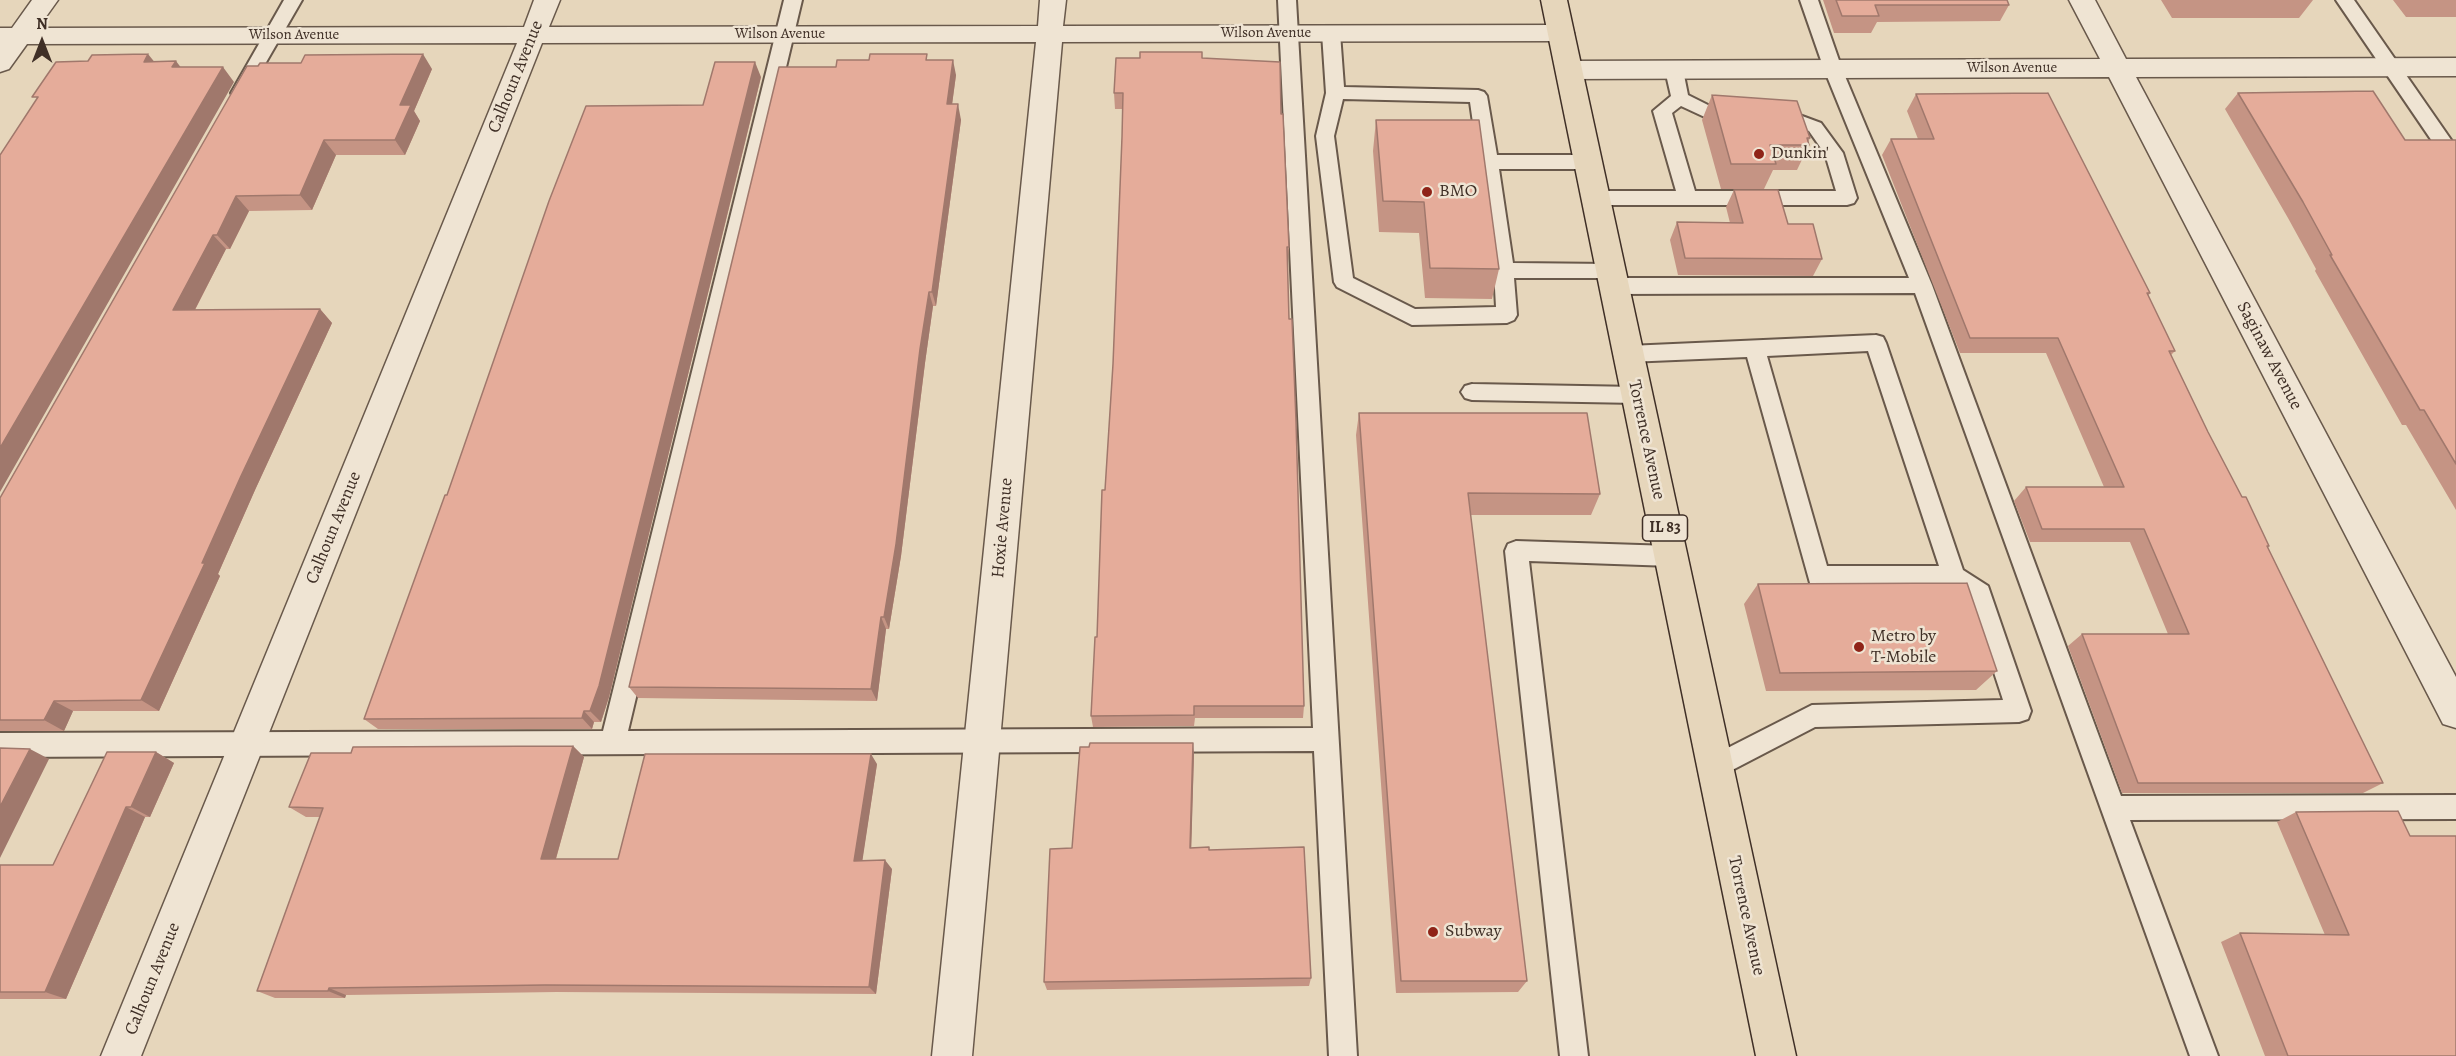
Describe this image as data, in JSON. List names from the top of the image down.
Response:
{
  "streets": {
    "main road": ["Torrence Avenue", "IL 83"],
    "street": [
      "Wilson Avenue",
      "Calhoun Avenue",
      "Saginaw Avenue",
      "Hoxie Avenue"
    ]
  },
  "crossings": [
    ["Wilson Avenue", "Calhoun Avenue"],
    ["Wilson Avenue", "Saginaw Avenue"],
    ["Wilson Avenue", "Torrence Avenue"],
    ["Wilson Avenue", "Hoxie Avenue"]
  ],
  "places": [
    "Dunkin'",
    "BMO",
    "Metro by T-Mobile",
    "Subway"
  ],
  "north": "top"
}
